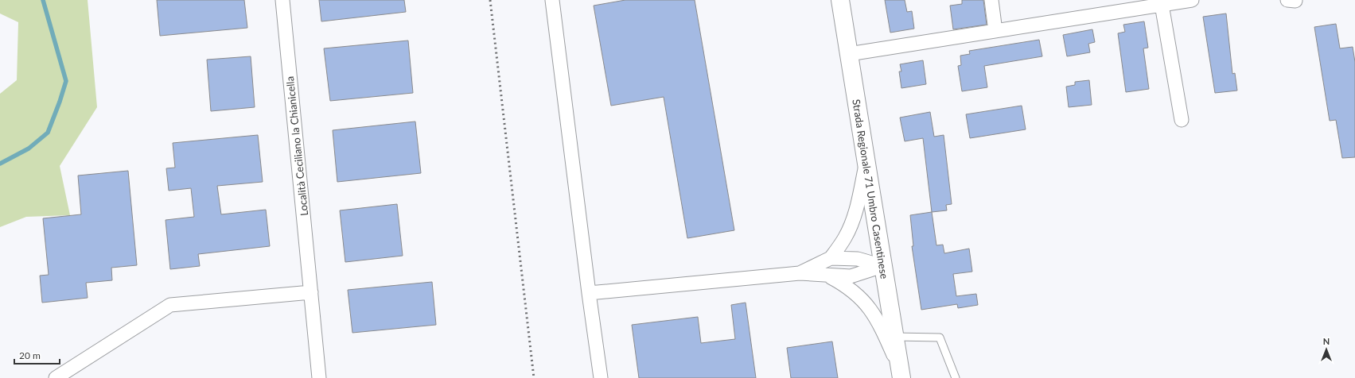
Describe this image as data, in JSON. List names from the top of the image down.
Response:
{
  "streets": {
    "main road": ["Strada Regionale 71 Umbro Casentinese"],
    "street": ["Località Ceciliano la Chianicella"]
  },
  "scale_bar": "20 m",
  "north": "top"
}
